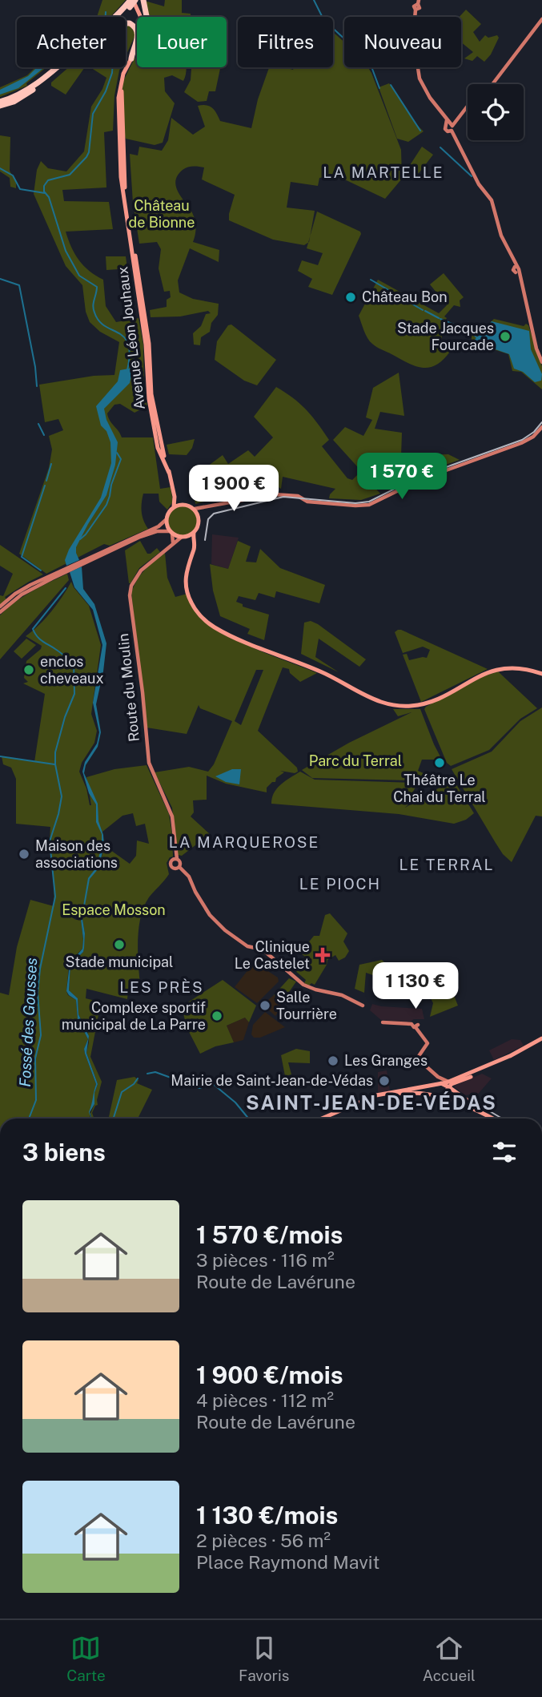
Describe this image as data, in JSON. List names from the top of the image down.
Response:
{
  "streets": {
    "main road": ["Avenue Léon Jouhaux"],
    "street": ["Route du Moulin"]
  },
  "crossings": [
    ["Avenue Léon Jouhaux", "Route du Moulin"]
  ],
  "districts": [
    "LA MARTELLE",
    "LA MARQUEROSE",
    "LE TERRAL",
    "LE PIOCH",
    "LES PRÈS",
    "SAINT-JEAN-DE-VÉDAS"
  ],
  "water": ["Fossé des Gousses"],
  "parks": ["Château de Bionne", "Parc du Terral", "Espace Mosson"],
  "places": {
    "other": [
      "Château Bon",
      "Stade Jacques Fourcade",
      "enclos cheveaux",
      "Théâtre Le Chai du Terral",
      "Maison des associations",
      "Stade municipal",
      "Salle Tourrière",
      "Complexe sportif municipal de La Parre",
      "Les Granges",
      "Mairie de Saint-Jean-de-Védas"
    ],
    "health": ["Clinique Le Castelet"]
  },
  "page": {
    "chip": [
      "Acheter",
      "Louer",
      "Filtres",
      "Nouveau"
    ],
    "price": ["1 570 €", "1 900 €", "1 130 €"],
    "heading": "3 biens",
    "list": [
      {
        "name": "1 570 €/mois",
        "note": "3 pièces · 116 m² · Route de Lavérune"
      },
      {
        "name": "1 900 €/mois",
        "note": "4 pièces · 112 m² · Route de Lavérune"
      },
      {
        "name": "1 130 €/mois",
        "note": "2 pièces · 56 m² · Place Raymond Mavit"
      }
    ],
    "tabs": ["Carte", "Favoris", "Accueil"]
  }
}
